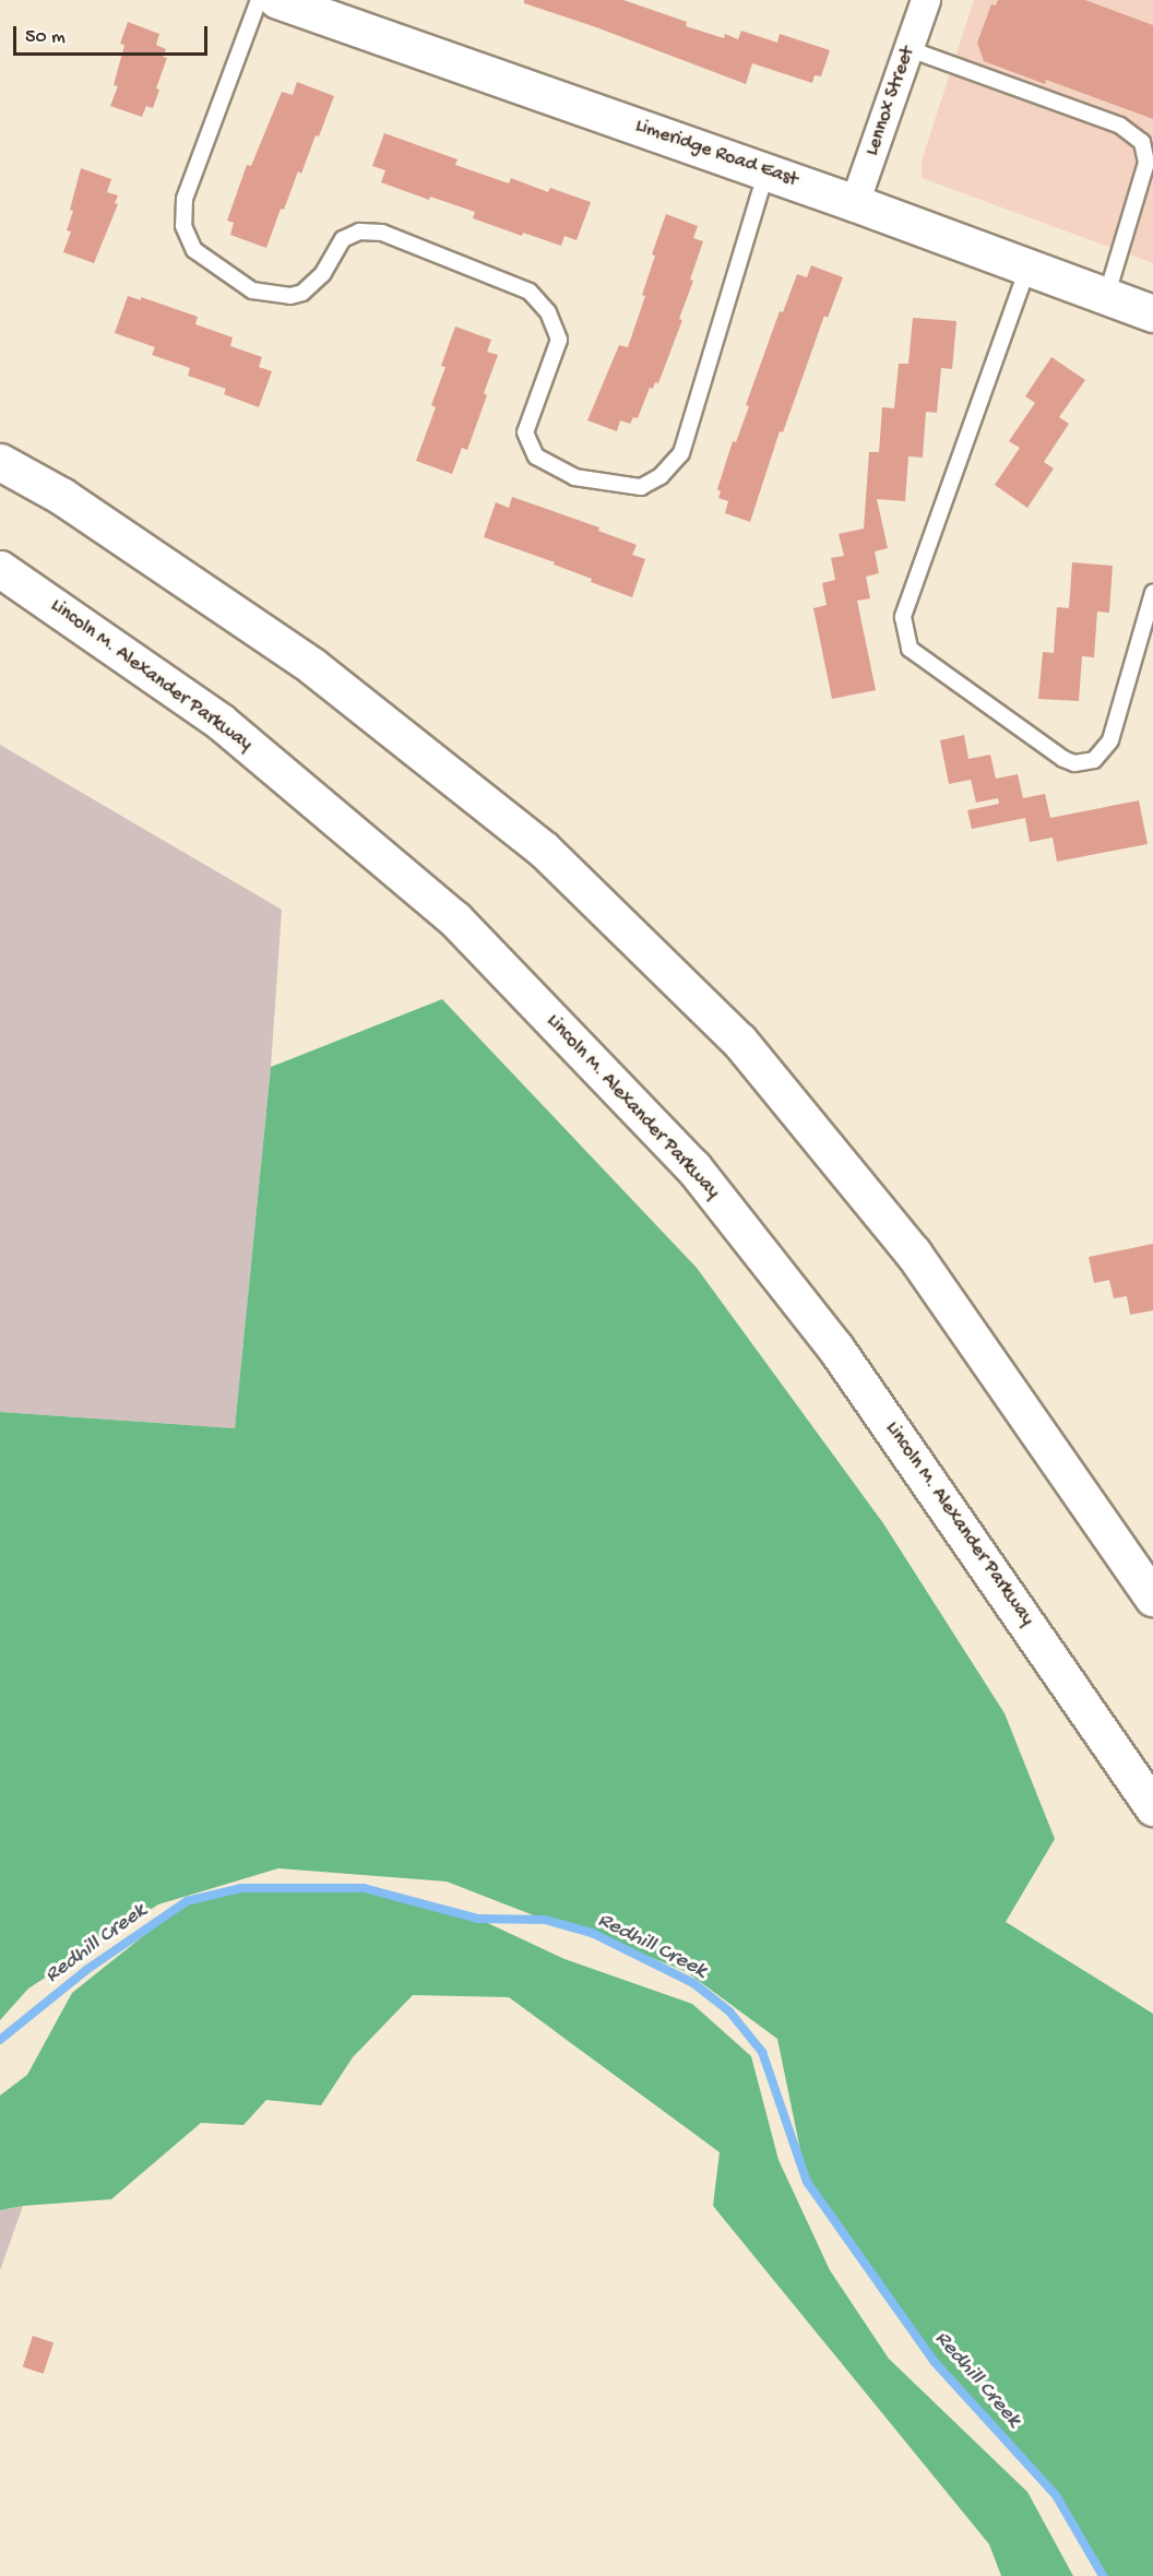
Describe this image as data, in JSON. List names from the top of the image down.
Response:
{
  "streets": {
    "main road": ["Limeridge Road East", "Lincoln M. Alexander Parkway"],
    "street": ["Lennox Street"]
  },
  "crossings": [
    ["Lennox Street", "Limeridge Road East"]
  ],
  "water": ["Redhill Creek"],
  "scale_bar": "50 m"
}
